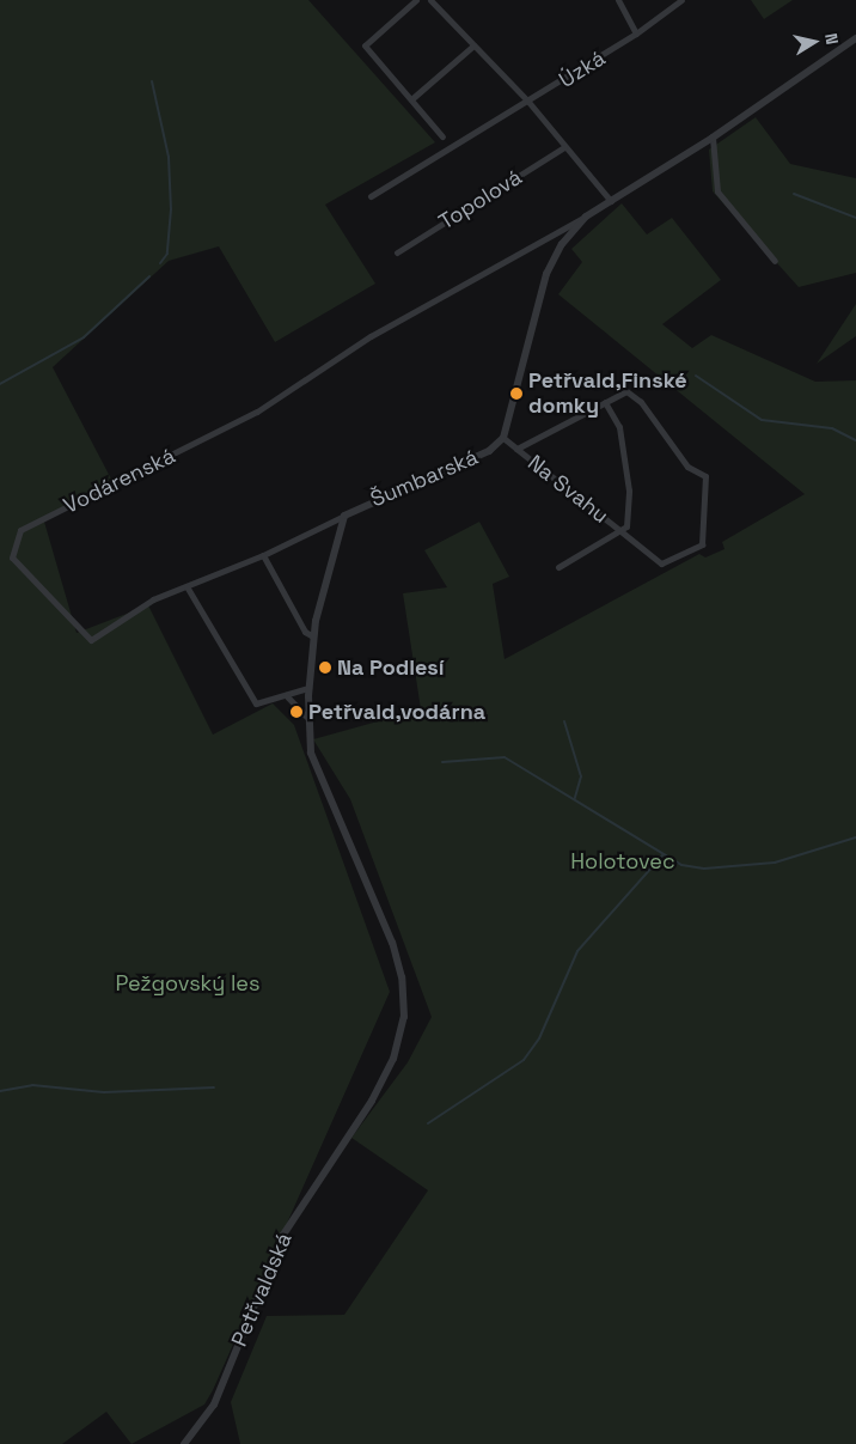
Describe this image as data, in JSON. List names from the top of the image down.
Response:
{
  "streets": {
    "street": [
      "Úzká",
      "Topolová",
      "Šumbarská",
      "Vodárenská",
      "Na Svahu",
      "Petřvaldská"
    ]
  },
  "crossings": [
    ["Šumbarská", "Vodárenská"],
    ["Šumbarská", "Na Svahu"],
    ["Šumbarská", "Petřvaldská"]
  ],
  "parks": ["Holotovec", "Pežgovský les"],
  "places": ["Petřvald,Finské domky", "Na Podlesí", "Petřvald,vodárna"],
  "north": "right"
}
